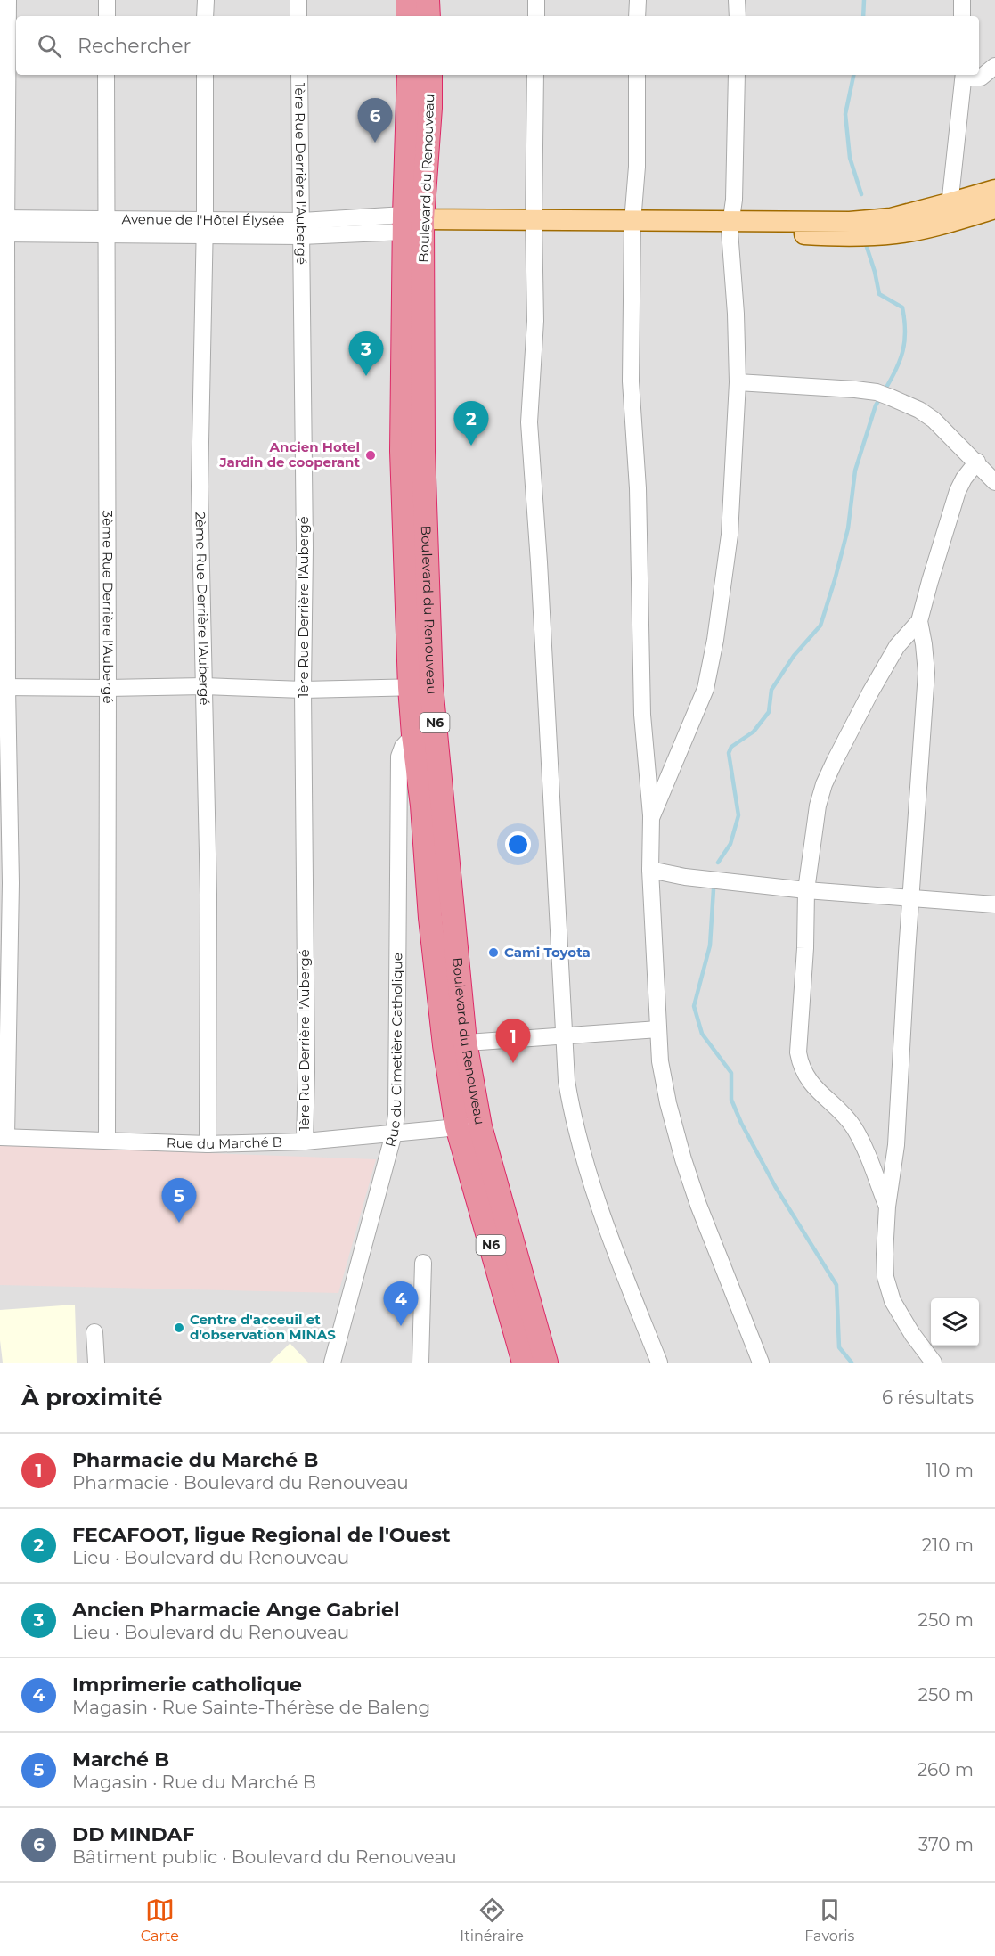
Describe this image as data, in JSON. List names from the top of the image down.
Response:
{
  "streets": {
    "highway": ["Boulevard du Renouveau", "N6"],
    "street": [
      "1ère Rue Derrière l'Aubergé",
      "Avenue de l'Hôtel Élysée",
      "3ème Rue Derrière l'Aubergé",
      "2ème Rue Derrière l'Aubergé",
      "Rue du Cimetière Catholique",
      "Rue du Marché B"
    ]
  },
  "crossings": [
    ["1ère Rue Derrière l'Aubergé", "Avenue de l'Hôtel Élysée"],
    ["1ère Rue Derrière l'Aubergé", "Rue du Marché B"],
    ["Boulevard du Renouveau", "Avenue de l'Hôtel Élysée"],
    ["Boulevard du Renouveau", "N6"],
    ["Boulevard du Renouveau", "Rue du Cimetière Catholique"],
    ["Boulevard du Renouveau", "Rue du Marché B"],
    ["Avenue de l'Hôtel Élysée", "3ème Rue Derrière l'Aubergé"],
    ["Avenue de l'Hôtel Élysée", "2ème Rue Derrière l'Aubergé"],
    ["3ème Rue Derrière l'Aubergé", "Rue du Marché B"],
    ["2ème Rue Derrière l'Aubergé", "Rue du Marché B"],
    ["N6", "Rue du Marché B"],
    ["Rue du Cimetière Catholique", "Rue du Marché B"]
  ],
  "places": ["Ancien Hotel Jardin de cooperant", "Cami Toyota", "Centre d'acceuil et d'observation MINAS"],
  "page": {
    "search": "Rechercher",
    "pins": [
      "6",
      "3",
      "2",
      "1",
      "5",
      "4"
    ],
    "heading": ["À proximité", "6 résultats"],
    "list": [
      {
        "mark": "1",
        "name": "Pharmacie du Marché B",
        "note": "Pharmacie · Boulevard du Renouveau",
        "value": "110 m"
      },
      {
        "mark": "2",
        "name": "FECAFOOT, ligue Regional de l'Ouest",
        "note": "Lieu · Boulevard du Renouveau",
        "value": "210 m"
      },
      {
        "mark": "3",
        "name": "Ancien Pharmacie Ange Gabriel",
        "note": "Lieu · Boulevard du Renouveau",
        "value": "250 m"
      },
      {
        "mark": "4",
        "name": "Imprimerie catholique",
        "note": "Magasin · Rue Sainte-Thérèse de Baleng",
        "value": "250 m"
      },
      {
        "mark": "5",
        "name": "Marché B",
        "note": "Magasin · Rue du Marché B",
        "value": "260 m"
      },
      {
        "mark": "6",
        "name": "DD MINDAF",
        "note": "Bâtiment public · Boulevard du Renouveau",
        "value": "370 m"
      }
    ],
    "nav": ["Carte", "Itinéraire", "Favoris"]
  }
}
